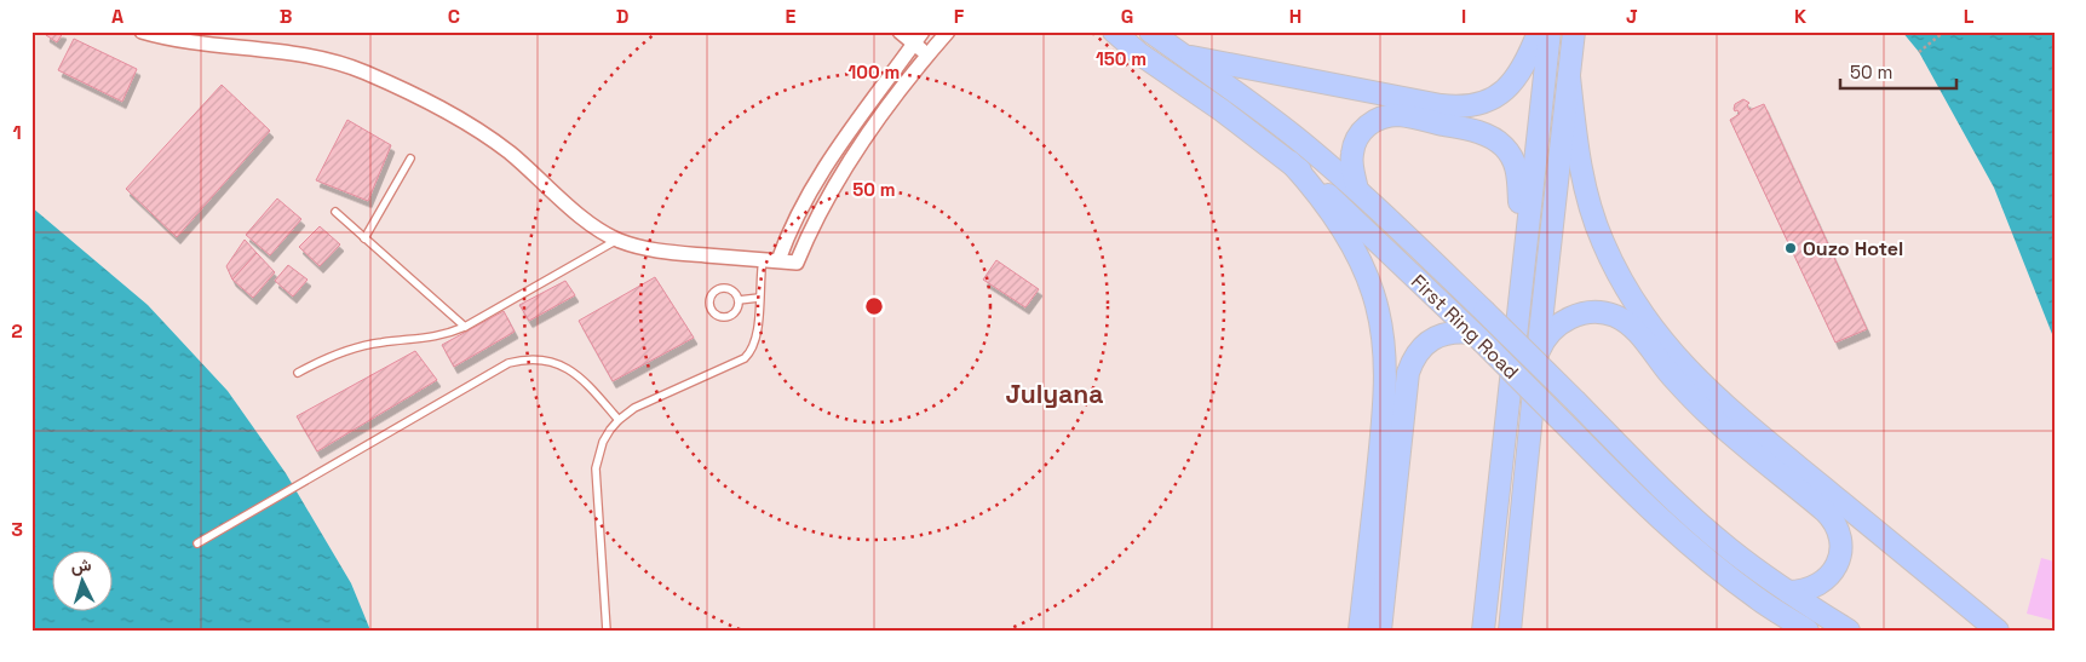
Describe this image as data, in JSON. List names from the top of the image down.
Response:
{
  "streets": {
    "main road": ["First Ring Road"]
  },
  "districts": ["Julyana"],
  "places": ["Ouzo Hotel"],
  "scale_bar": "50 m",
  "north": "top",
  "grid": {
    "columns": [
      "A",
      "B",
      "C",
      "D",
      "E",
      "F",
      "G",
      "H",
      "I",
      "J",
      "K",
      "L"
    ],
    "rows": ["1", "2", "3"]
  },
  "rings": ["150 m", "100 m", "50 m"]
}
